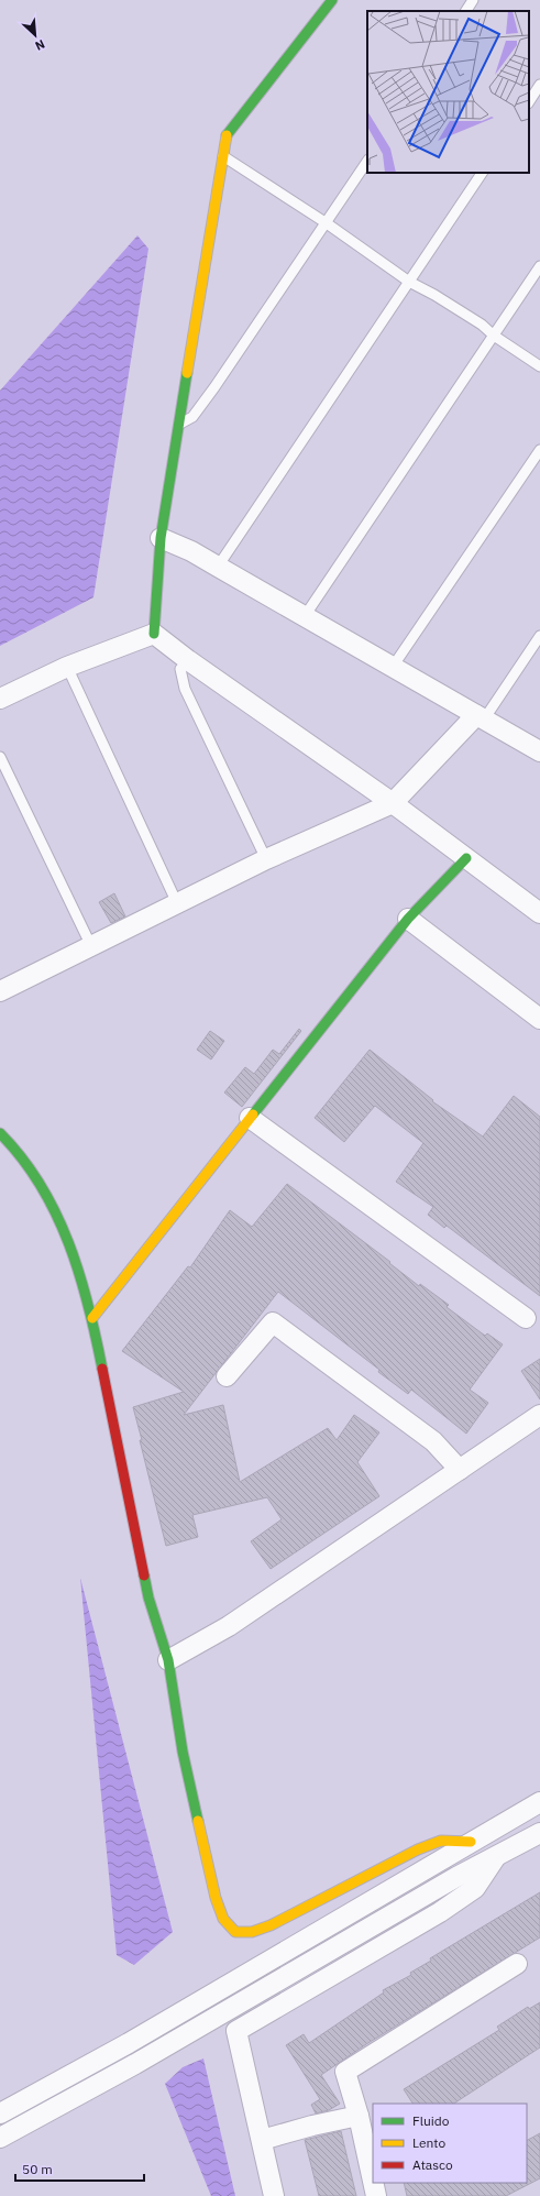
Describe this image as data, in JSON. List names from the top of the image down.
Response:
{
  "legend": ["Fluido", "Lento", "Atasco"],
  "scale_bar": "50 m",
  "north": "bottom right"
}
